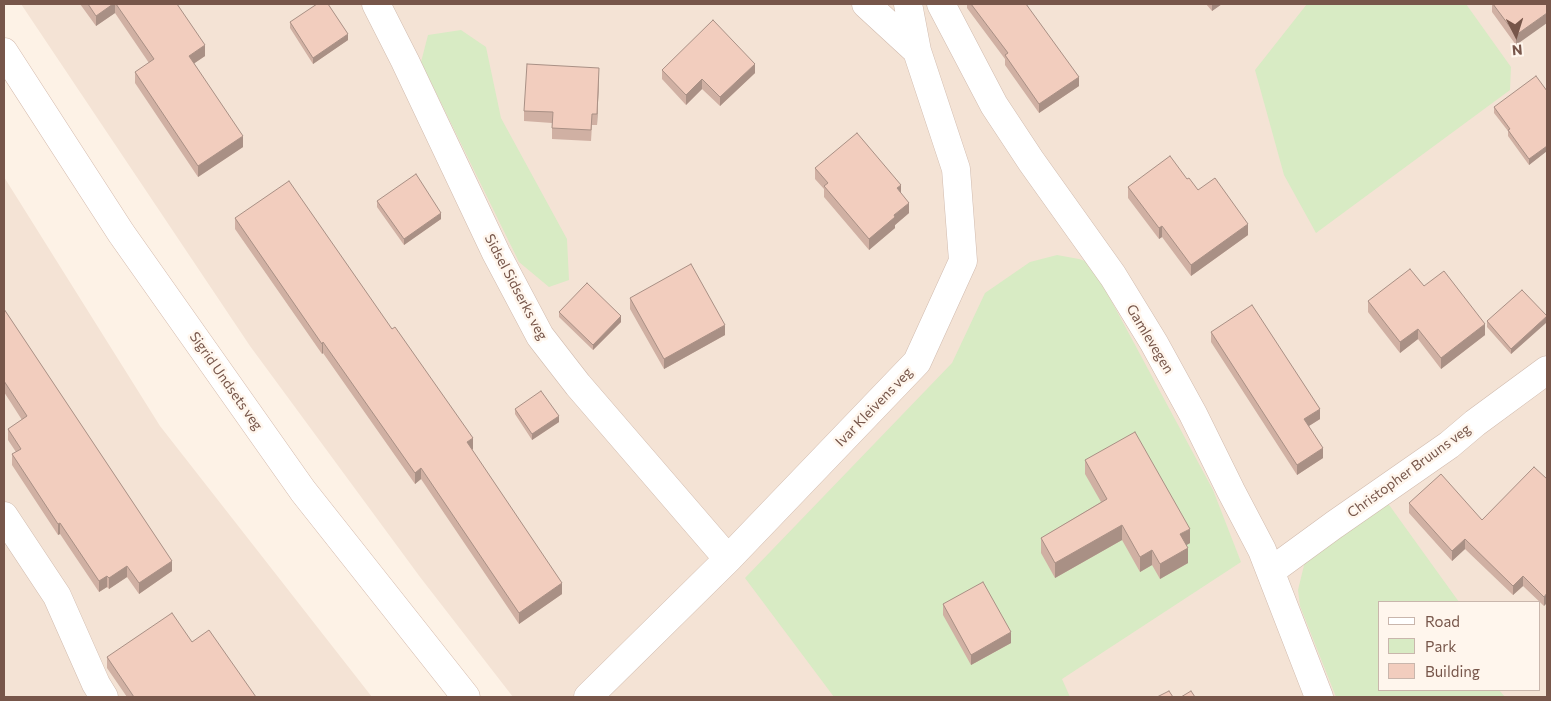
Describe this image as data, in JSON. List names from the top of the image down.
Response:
{
  "streets": {
    "street": [
      "Sidsel Sidserks veg",
      "Gamlevegen",
      "Sigrid Undsets veg",
      "Ivar Kleivens veg",
      "Christopher Bruuns veg"
    ]
  },
  "crossings": [
    ["Sidsel Sidserks veg", "Ivar Kleivens veg"],
    ["Gamlevegen", "Christopher Bruuns veg"]
  ],
  "legend": ["Road", "Park", "Building"],
  "north": "bottom"
}
